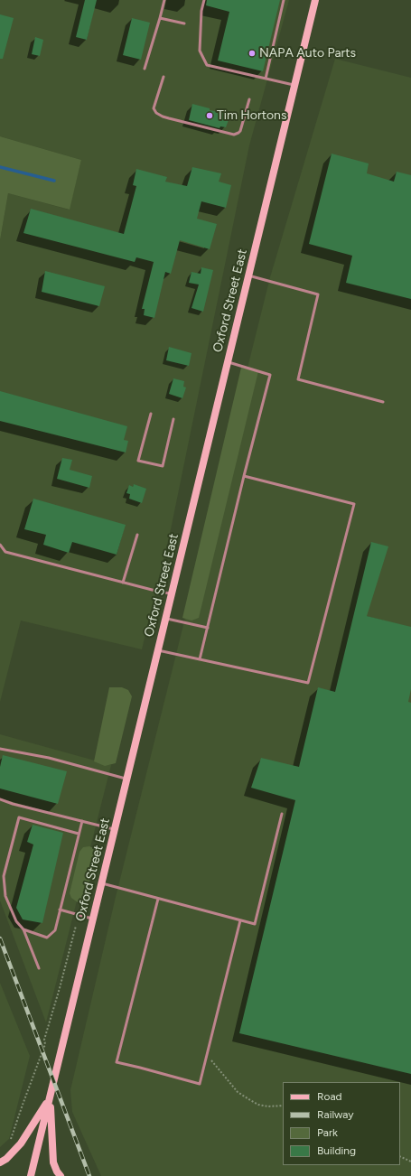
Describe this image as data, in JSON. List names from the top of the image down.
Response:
{
  "streets": {
    "main road": ["Oxford Street East"]
  },
  "places": ["NAPA Auto Parts", "Tim Hortons"],
  "legend": [
    "Road",
    "Railway",
    "Park",
    "Building"
  ]
}
